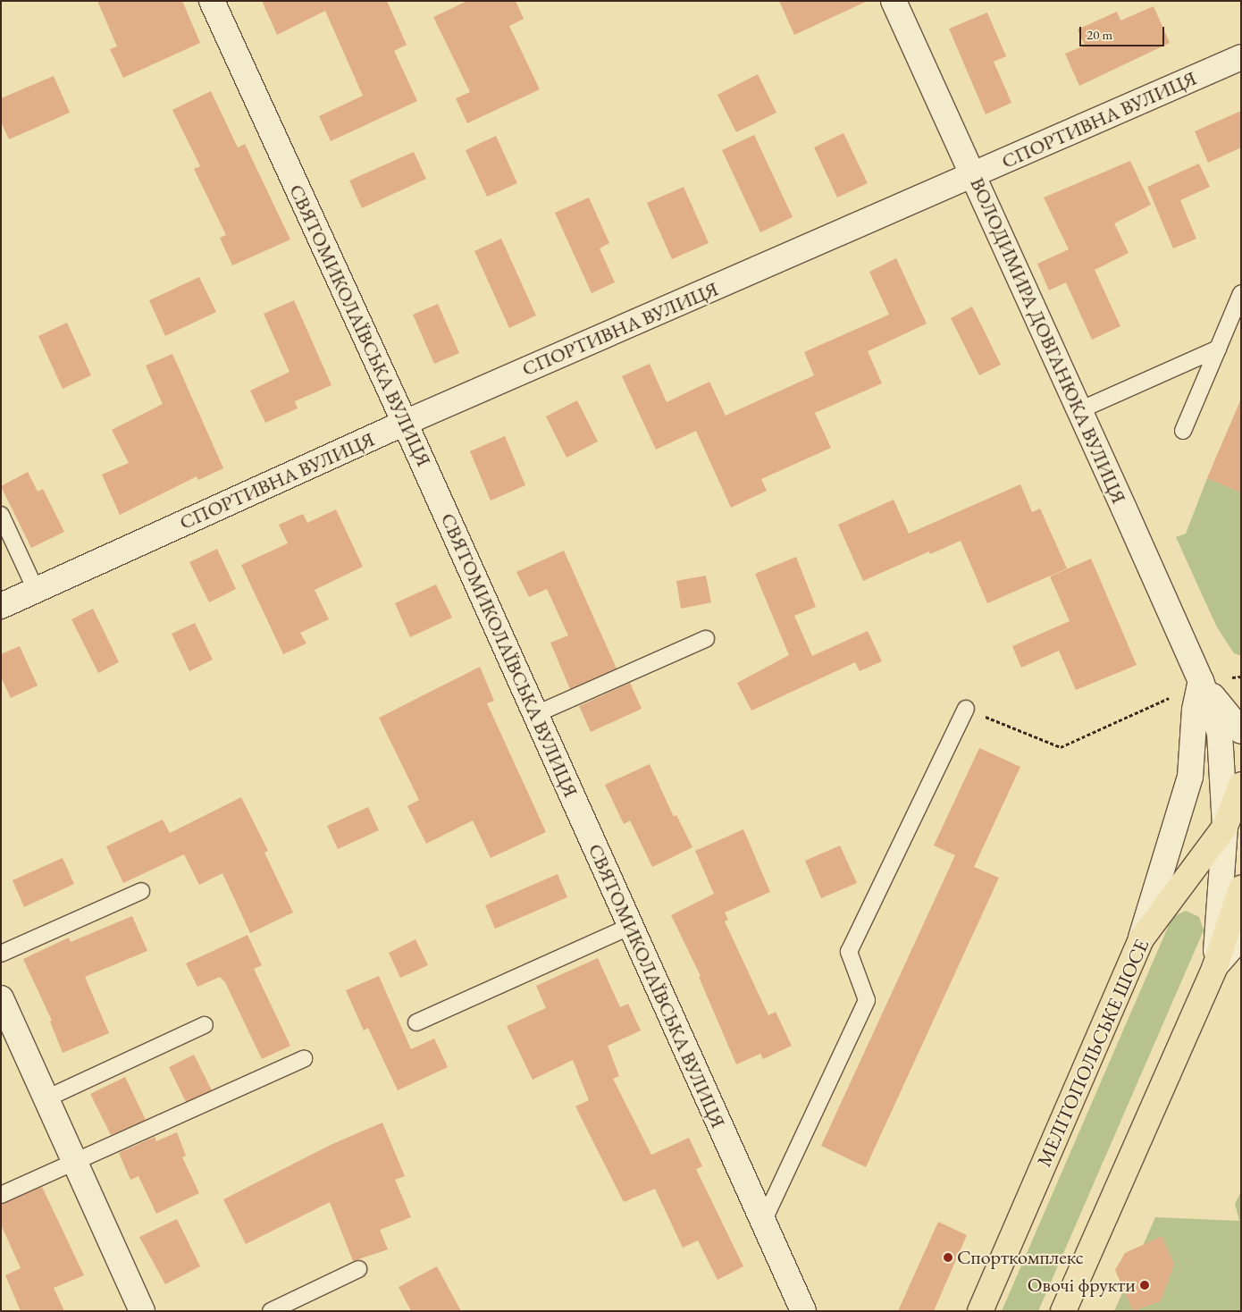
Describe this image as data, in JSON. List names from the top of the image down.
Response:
{
  "streets": {
    "main road": ["МЕЛІТОПОЛЬСЬКЕ ШОСЕ"],
    "street": ["СПОРТИВНА ВУЛИЦЯ", "СВЯТОМИКОЛАЇВСЬКА ВУЛИЦЯ", "ВОЛОДИМИРА ДОВГАНЮКА ВУЛИЦЯ"]
  },
  "crossings": [
    ["СПОРТИВНА ВУЛИЦЯ", "СВЯТОМИКОЛАЇВСЬКА ВУЛИЦЯ"],
    ["СПОРТИВНА ВУЛИЦЯ", "ВОЛОДИМИРА ДОВГАНЮКА ВУЛИЦЯ"]
  ],
  "places": ["Спорткомплекс", "Овочі фрукти"],
  "scale_bar": "20 m"
}
